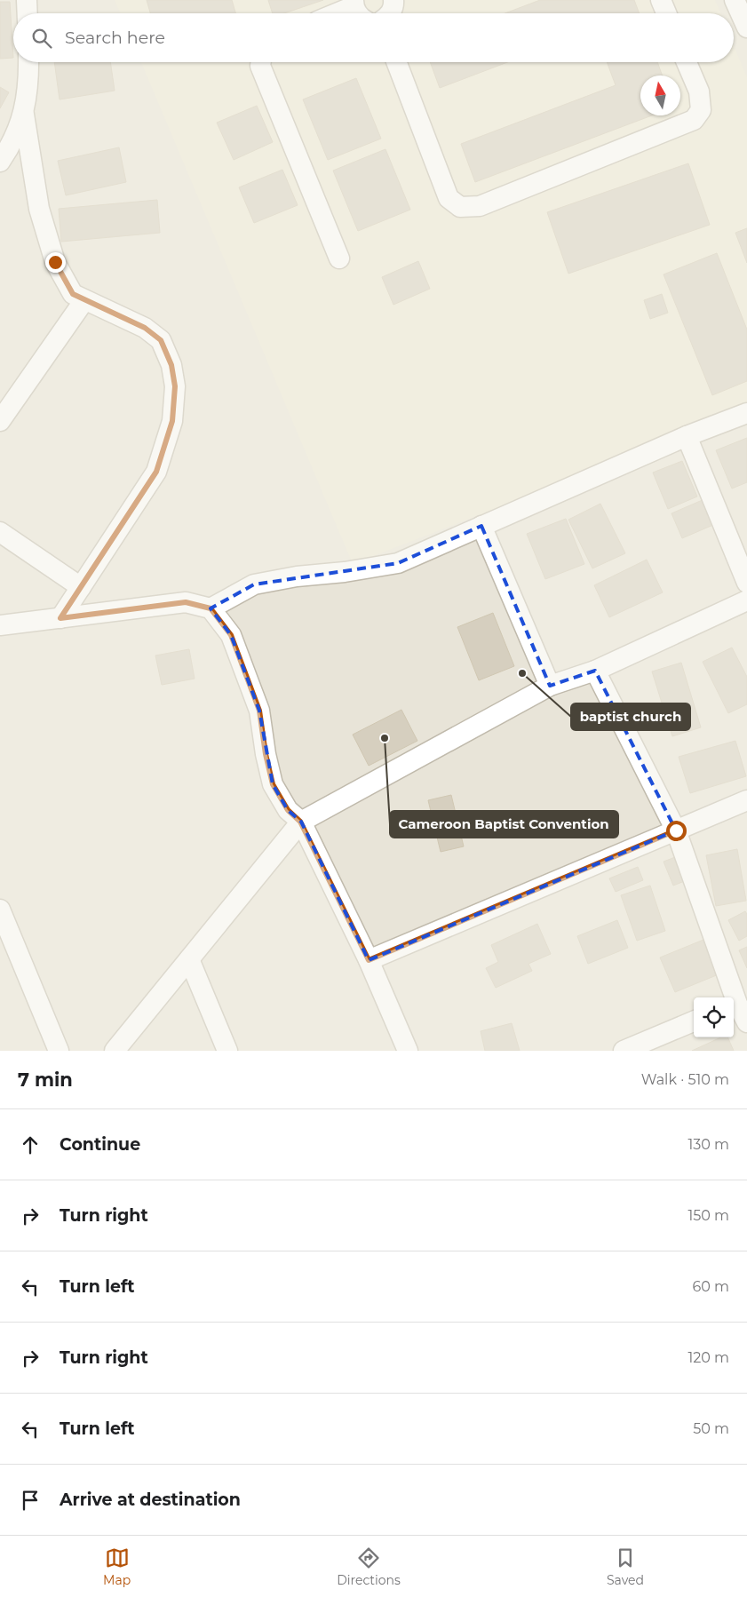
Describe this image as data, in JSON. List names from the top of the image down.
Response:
{
  "places": ["baptist church", "Cameroon Baptist Convention"],
  "north": "top",
  "page": {
    "search": "Search here",
    "heading": ["7 min", "Walk · 510 m"],
    "list": [
      ["Continue", "130 m"],
      ["Turn right", "150 m"],
      ["Turn left", "60 m"],
      ["Turn right", "120 m"],
      ["Turn left", "50 m"],
      "Arrive at destination"
    ],
    "nav": ["Map", "Directions", "Saved"]
  }
}
